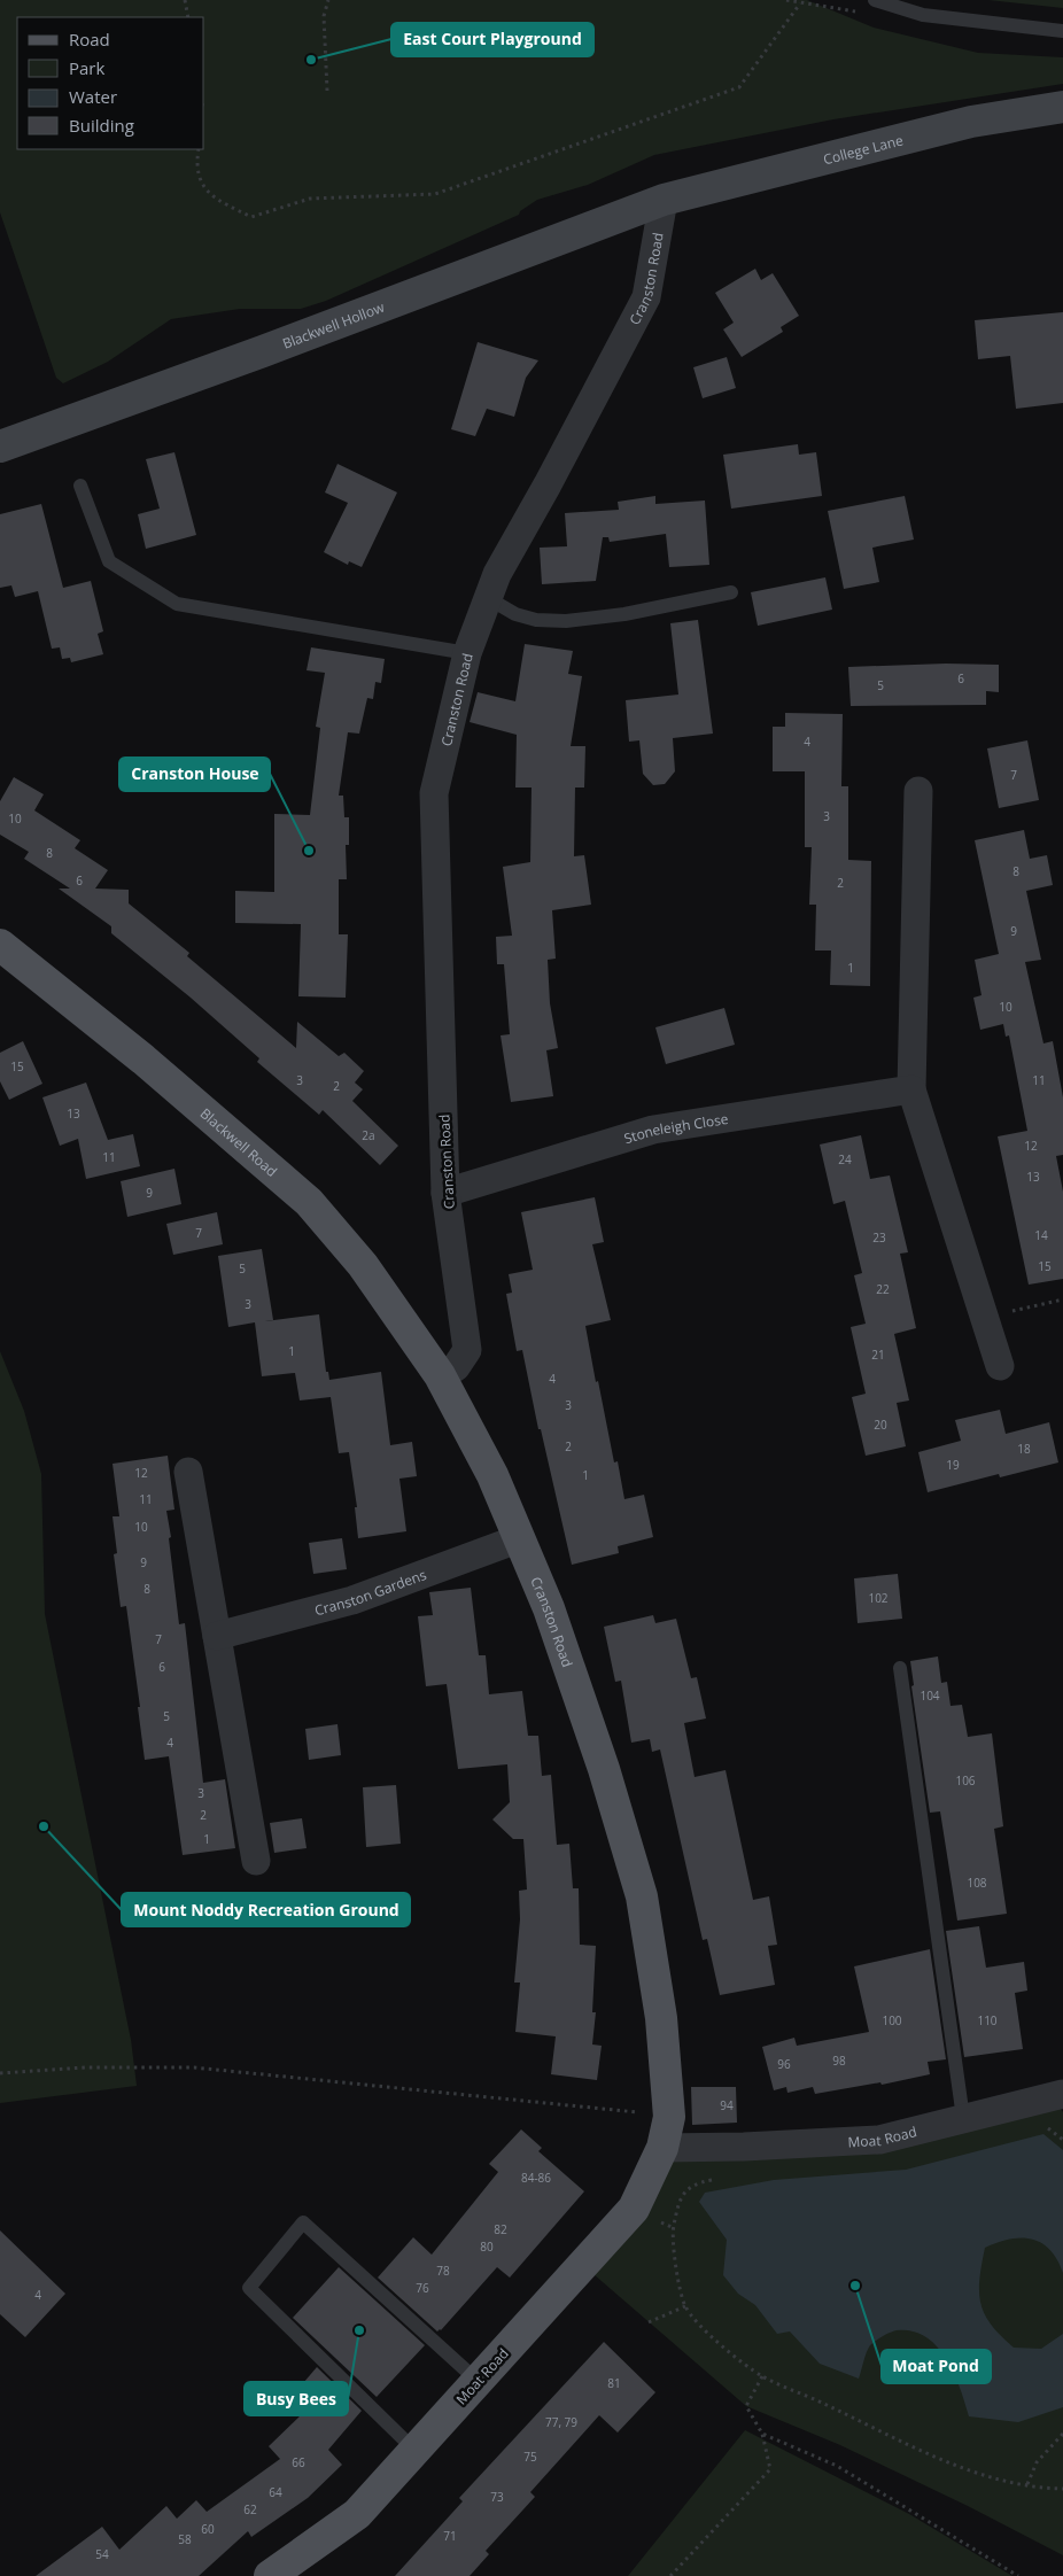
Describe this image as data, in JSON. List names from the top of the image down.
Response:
{
  "streets": {
    "main road": [
      "College Lane",
      "Cranston Road",
      "Blackwell Hollow",
      "Blackwell Road",
      "Moat Road"
    ],
    "street": ["Stoneleigh Close", "Cranston Gardens"]
  },
  "crossings": [
    ["College Lane", "Cranston Road"],
    ["College Lane", "Blackwell Hollow"],
    ["Cranston Road", "Blackwell Hollow"],
    ["Cranston Road", "Stoneleigh Close"],
    ["Cranston Road", "Blackwell Road"],
    ["Cranston Road", "Cranston Gardens"],
    ["Cranston Road", "Moat Road"]
  ],
  "places": [
    "East Court Playground",
    "Cranston House",
    "Mount Noddy Recreation Ground",
    "Moat Pond",
    "Busy Bees"
  ],
  "house_numbers": [
    "6",
    "5",
    "4",
    "7",
    "3",
    "10",
    "8",
    "8",
    "6",
    "2",
    "9",
    "1",
    "10",
    "15",
    "3",
    "11",
    "2",
    "13",
    "2a",
    "12",
    "11",
    "24",
    "13",
    "9",
    "7",
    "14",
    "23",
    "15",
    "5",
    "22",
    "3",
    "1",
    "21",
    "4",
    "3",
    "20",
    "2",
    "18",
    "19",
    "12",
    "1",
    "11",
    "10",
    "9",
    "8",
    "102",
    "7",
    "6",
    "104",
    "5",
    "4",
    "106",
    "3",
    "2",
    "1",
    "108",
    "100",
    "110",
    "98",
    "96",
    "94",
    "84-86",
    "82",
    "80",
    "78",
    "76",
    "4",
    "81",
    "77, 79",
    "75",
    "66",
    "64",
    "73",
    "62",
    "60",
    "71",
    "58",
    "54"
  ],
  "legend": [
    "Road",
    "Park",
    "Water",
    "Building"
  ]
}
